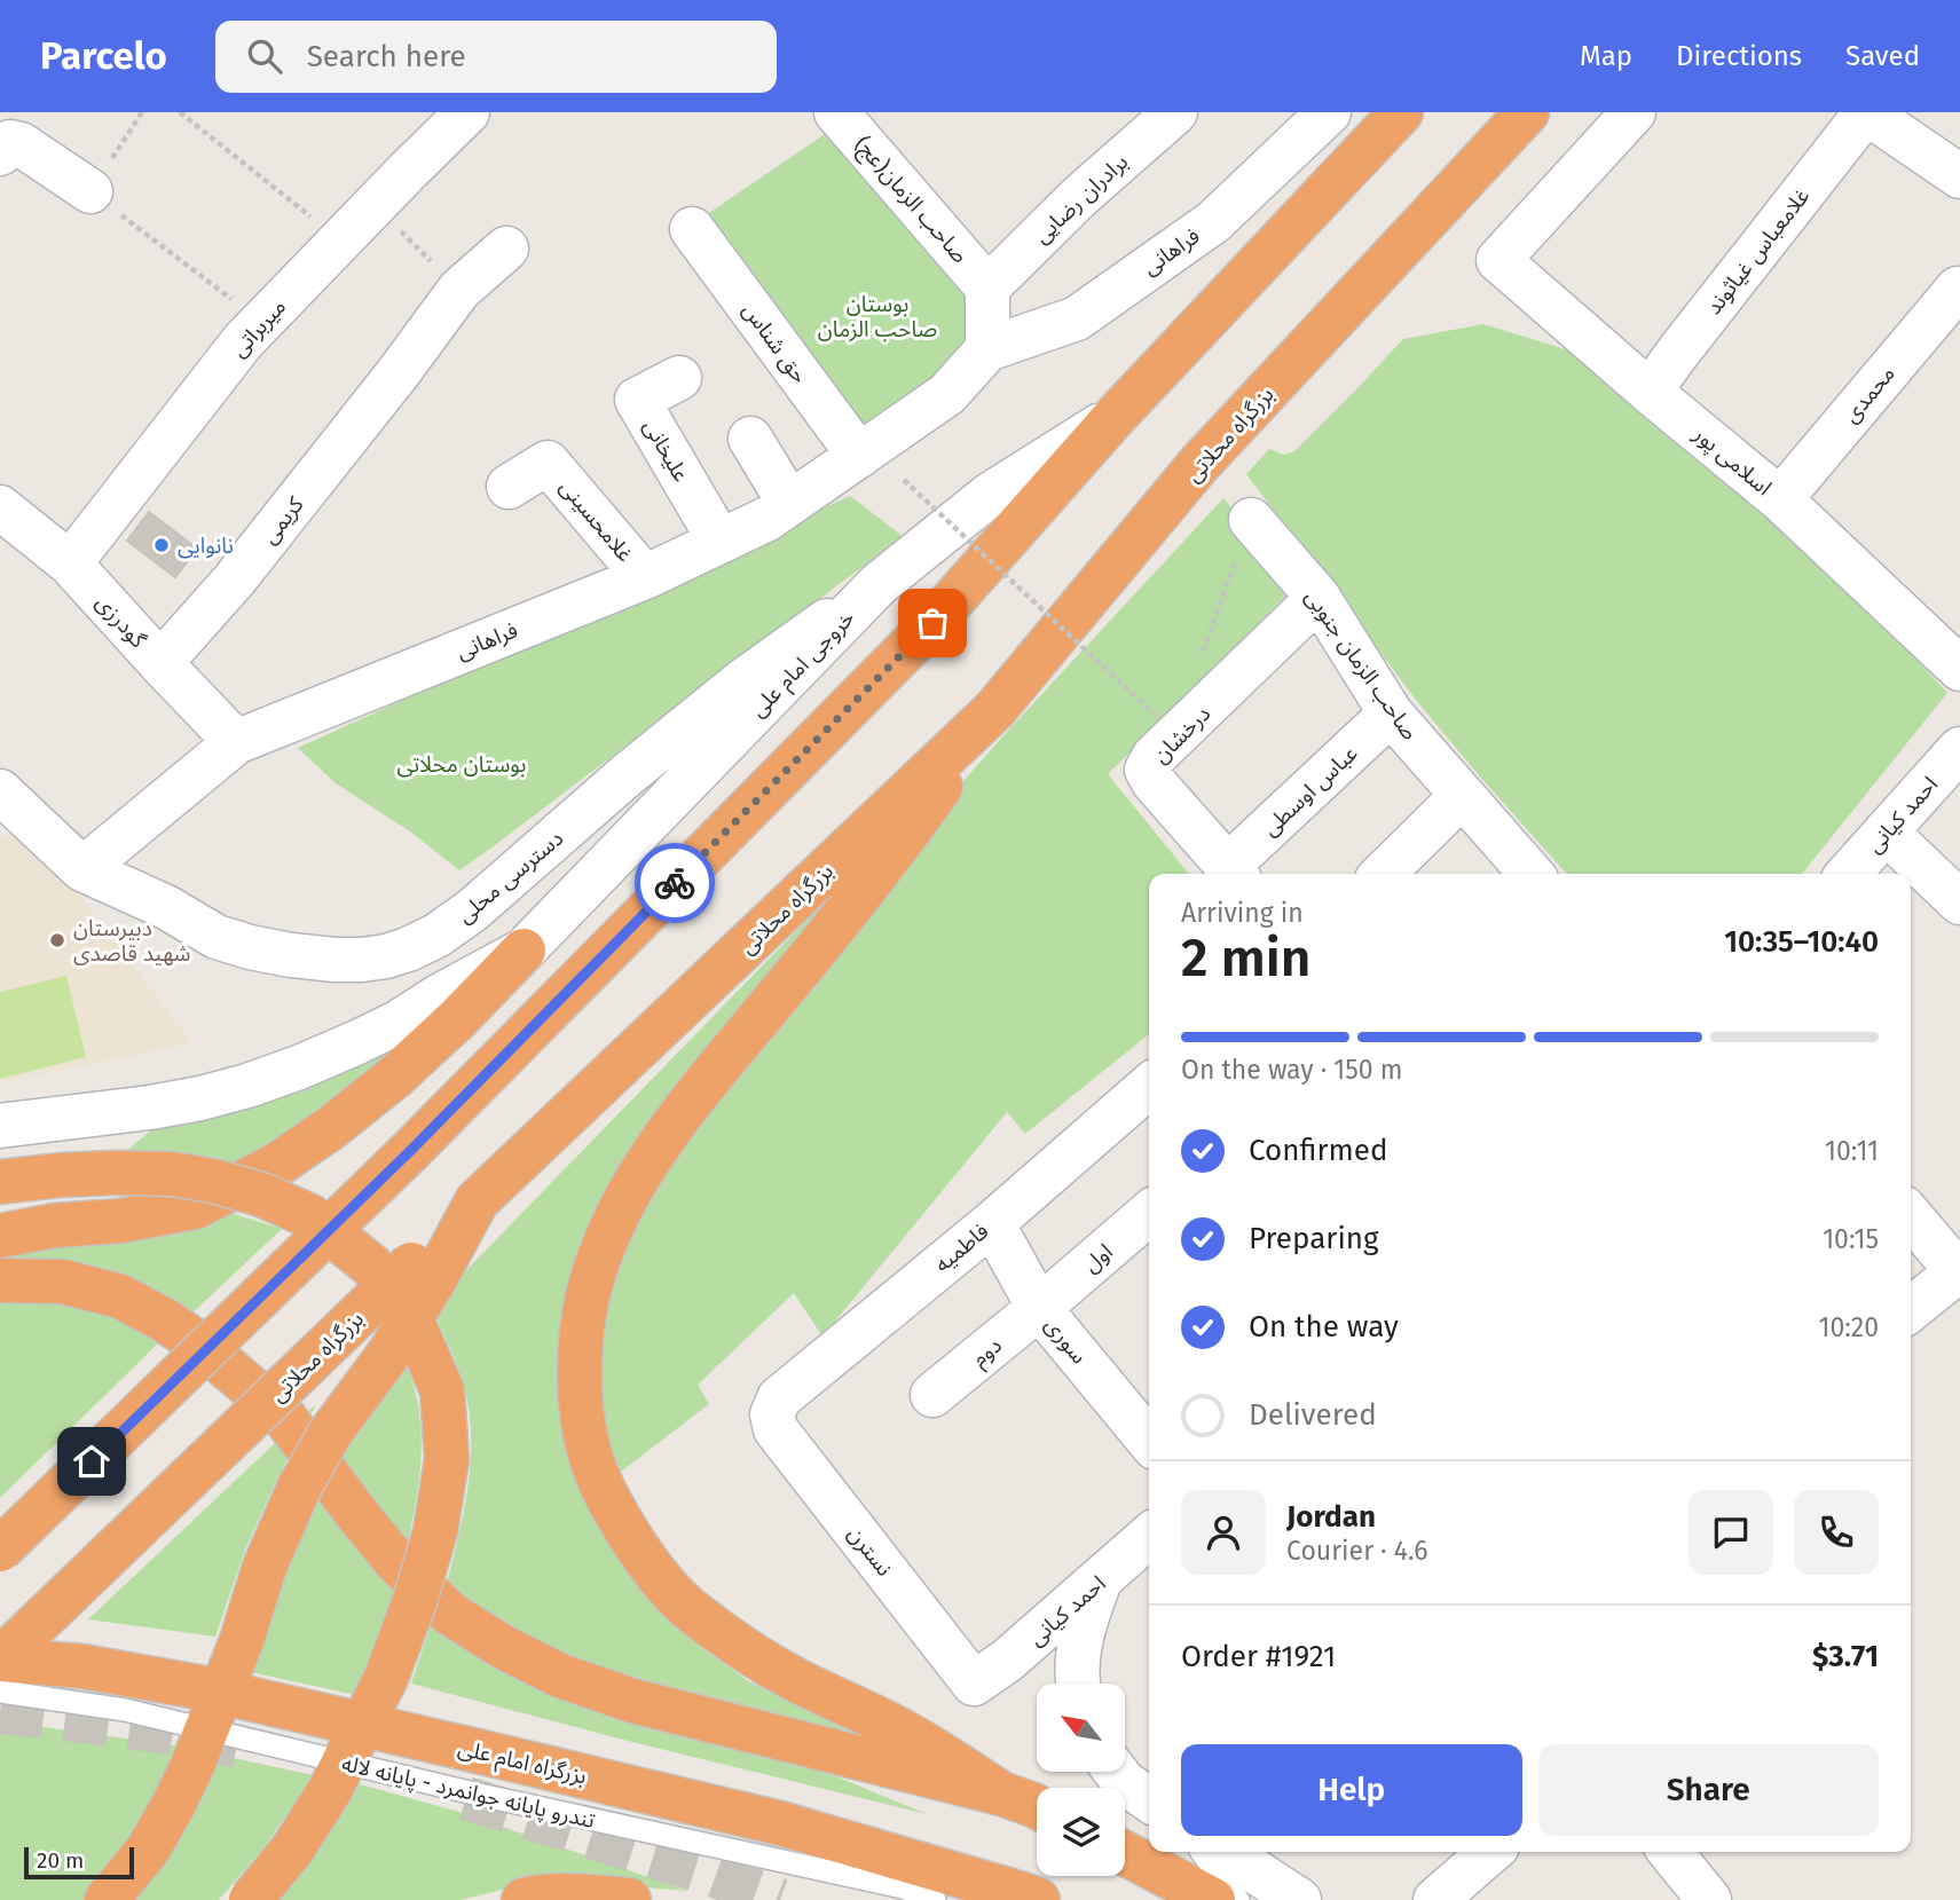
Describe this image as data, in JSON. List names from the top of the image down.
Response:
{
  "streets": {
    "highway": ["بزرگراه محلاتی", "بزرگراه امام علی"],
    "street": [
      "برادران رضایی",
      "صاحب الزمان(عج)",
      "فراهانی",
      "غلامعباس غیاثوند",
      "میربراتی",
      "حق شناس",
      "محمدی",
      "علیخانی",
      "اسلامی پور",
      "کریمی",
      "غلامحسینی",
      "گودرزی",
      "خروجی امام علی",
      "صاحب الزمان جنوبی",
      "درخشان",
      "عباس اوسطی",
      "احمد کیانی",
      "دسترسی محلی",
      "فاطمیه",
      "اول",
      "سوری",
      "دوم",
      "نسترن"
    ],
    "lane": ["تندرو پایانه جوانمرد - پایانه لاله"]
  },
  "crossings": [
    ["برادران رضایی", "صاحب الزمان(عج)"],
    ["فراهانی", "حق شناس"],
    ["فراهانی", "علیخانی"],
    ["فراهانی", "غلامحسینی"],
    ["فراهانی", "گودرزی"],
    ["فراهانی", "دسترسی محلی"],
    ["غلامعباس غیاثوند", "اسلامی پور"],
    ["میربراتی", "گودرزی"],
    ["محمدی", "اسلامی پور"],
    ["بزرگراه محلاتی", "بزرگراه امام علی"],
    ["کریمی", "گودرزی"],
    ["خروجی امام علی", "دسترسی محلی"],
    ["صاحب الزمان جنوبی", "درخشان"],
    ["صاحب الزمان جنوبی", "عباس اوسطی"],
    ["درخشان", "عباس اوسطی"],
    ["احمد کیانی", "نسترن"],
    ["فاطمیه", "سوری"],
    ["فاطمیه", "نسترن"],
    ["اول", "سوری"],
    ["اول", "دوم"],
    ["سوری", "دوم"],
    ["بزرگراه امام علی", "تندرو پایانه جوانمرد - پایانه لاله"]
  ],
  "parks": ["بوستان صاحب الزمان", "بوستان محلاتی"],
  "places": ["نانوایی", "دبیرستان شهید قاصدی"],
  "scale_bar": "20 m",
  "north": "top left",
  "page": {
    "header": "Parcelo",
    "search": "Search here",
    "nav": ["Map", "Directions", "Saved"],
    "heading": ["2 min", "Arriving in", "10:35–10:40"],
    "panel": [
      "Jordan",
      "Courier · 4.6",
      "Order #1921",
      "$3.71"
    ],
    "bar": "On the way · 150 m",
    "list": [
      ["Confirmed", "10:11"],
      ["Preparing", "10:15"],
      ["On the way", "10:20"],
      "Delivered"
    ],
    "buttons": ["Help", "Share"],
    "scale": "20 m"
  }
}
